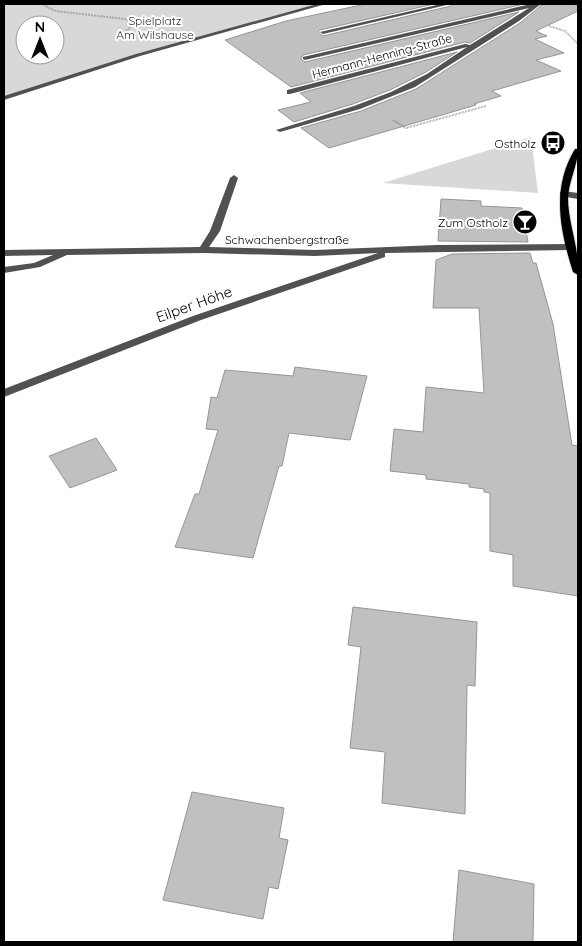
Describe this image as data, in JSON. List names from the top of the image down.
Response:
{
  "streets": {
    "street": ["Hermann-Henning-Straße", "Schwachenbergstraße", "Eilper Höhe"]
  },
  "crossings": [
    ["Schwachenbergstraße", "Eilper Höhe"]
  ],
  "parks": ["Spielplatz Am Wilshause"],
  "places": {
    "bus stop": ["Ostholz"],
    "bar": ["Zum Ostholz"]
  },
  "north": "top"
}
